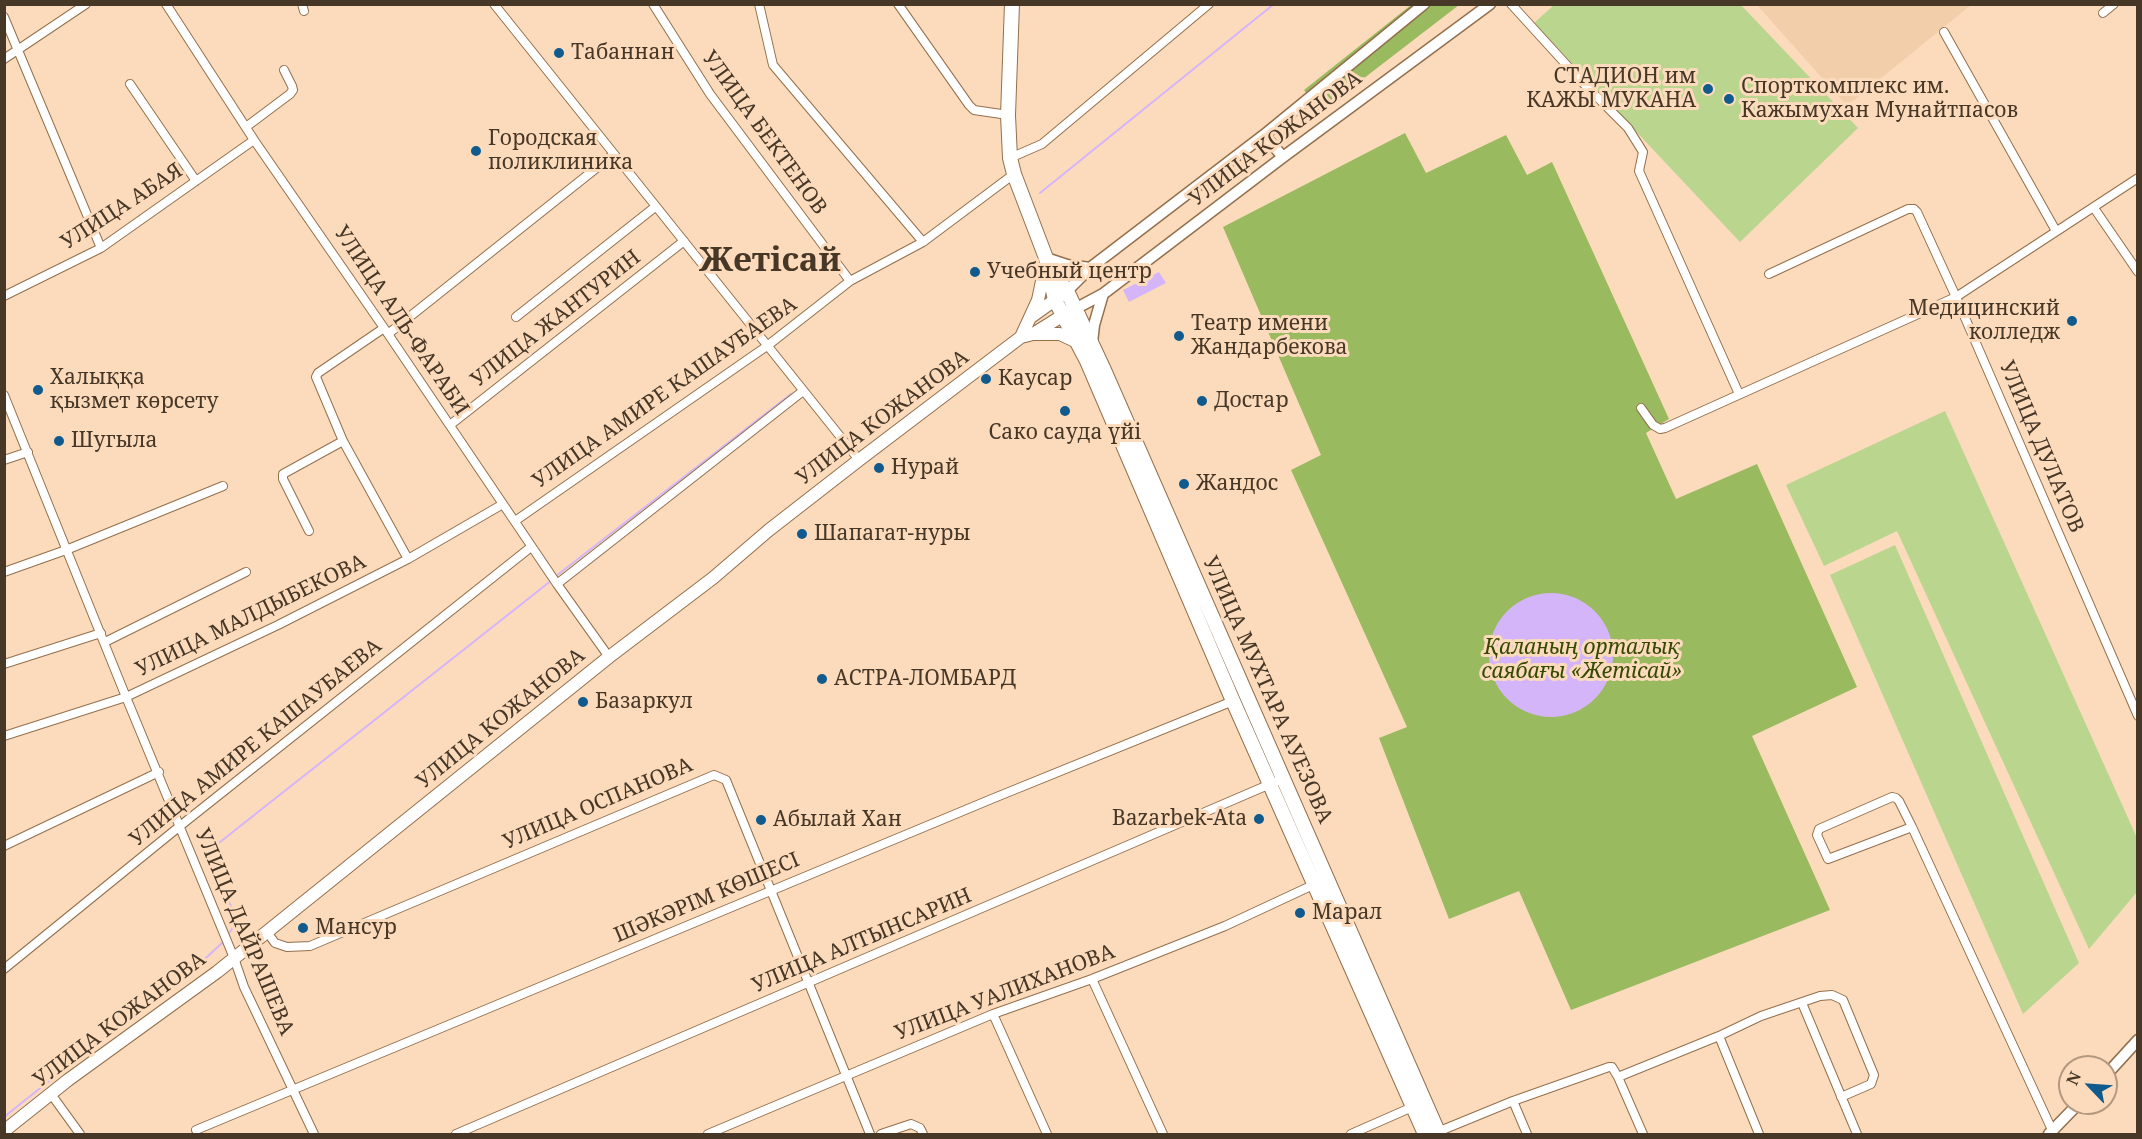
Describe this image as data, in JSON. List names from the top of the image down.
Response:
{
  "streets": {
    "main road": ["УЛИЦА КОЖАНОВА", "УЛИЦА МУХТАРА АУЕЗОВА"],
    "street": [
      "УЛИЦА БЕКТЕНОВ",
      "УЛИЦА АБАЯ",
      "УЛИЦА ЖАНТУРИН",
      "УЛИЦА АЛЬ-ФАРАБИ",
      "УЛИЦА АМИРЕ КАШАУБАЕВА",
      "УЛИЦА ДУЛАТОВ",
      "УЛИЦА МАЛДЫБЕКОВА",
      "УЛИЦА ОСПАНОВА",
      "ШӘКӘРІМ КӨШЕСІ",
      "УЛИЦА ДАЙРАШЕВА",
      "УЛИЦА АЛТЫНСАРИН",
      "УЛИЦА УАЛИХАНОВА"
    ]
  },
  "crossings": [
    ["УЛИЦА БЕКТЕНОВ", "УЛИЦА АМИРЕ КАШАУБАЕВА"],
    ["УЛИЦА КОЖАНОВА", "УЛИЦА АЛЬ-ФАРАБИ"],
    ["УЛИЦА КОЖАНОВА", "УЛИЦА МУХТАРА АУЕЗОВА"],
    ["УЛИЦА КОЖАНОВА", "УЛИЦА ОСПАНОВА"],
    ["УЛИЦА КОЖАНОВА", "УЛИЦА ДАЙРАШЕВА"],
    ["УЛИЦА АБАЯ", "УЛИЦА АЛЬ-ФАРАБИ"],
    ["УЛИЦА ЖАНТУРИН", "УЛИЦА АЛЬ-ФАРАБИ"],
    ["УЛИЦА АЛЬ-ФАРАБИ", "УЛИЦА АМИРЕ КАШАУБАЕВА"],
    ["УЛИЦА АЛЬ-ФАРАБИ", "УЛИЦА МАЛДЫБЕКОВА"],
    ["УЛИЦА АМИРЕ КАШАУБАЕВА", "УЛИЦА МУХТАРА АУЕЗОВА"],
    ["УЛИЦА АМИРЕ КАШАУБАЕВА", "УЛИЦА ДАЙРАШЕВА"],
    ["УЛИЦА МАЛДЫБЕКОВА", "УЛИЦА ДАЙРАШЕВА"],
    ["УЛИЦА МУХТАРА АУЕЗОВА", "ШӘКӘРІМ КӨШЕСІ"],
    ["УЛИЦА МУХТАРА АУЕЗОВА", "УЛИЦА АЛТЫНСАРИН"],
    ["УЛИЦА МУХТАРА АУЕЗОВА", "УЛИЦА УАЛИХАНОВА"],
    ["УЛИЦА ОСПАНОВА", "ШӘКӘРІМ КӨШЕСІ"],
    ["УЛИЦА ОСПАНОВА", "УЛИЦА АЛТЫНСАРИН"],
    ["УЛИЦА ОСПАНОВА", "УЛИЦА УАЛИХАНОВА"],
    ["ШӘКӘРІМ КӨШЕСІ", "УЛИЦА ДАЙРАШЕВА"]
  ],
  "districts": ["Жетісай"],
  "parks": ["Қаланың орталық саябағы «Жетісай»"],
  "places": [
    "Табаннан",
    "СТАДИОН им КАЖЫ МУКАНА",
    "Спорткомплекс им. Кажымухан Мунайтпасов",
    "Городская поликлиника",
    "Учебный центр",
    "Медицинский колледж",
    "Театр имени Жандарбекова",
    "Каусар",
    "Халыққа қызмет көрсету",
    "Достар",
    "Сако сауда үйі",
    "Шугыла",
    "Нурай",
    "Жандос",
    "Шапагат-нуры",
    "АСТРА-ЛОМБАРД",
    "Базаркул",
    "Bazarbek-Ata",
    "Абылай Хан",
    "Марал",
    "Мансур"
  ],
  "north": "top left"
}
